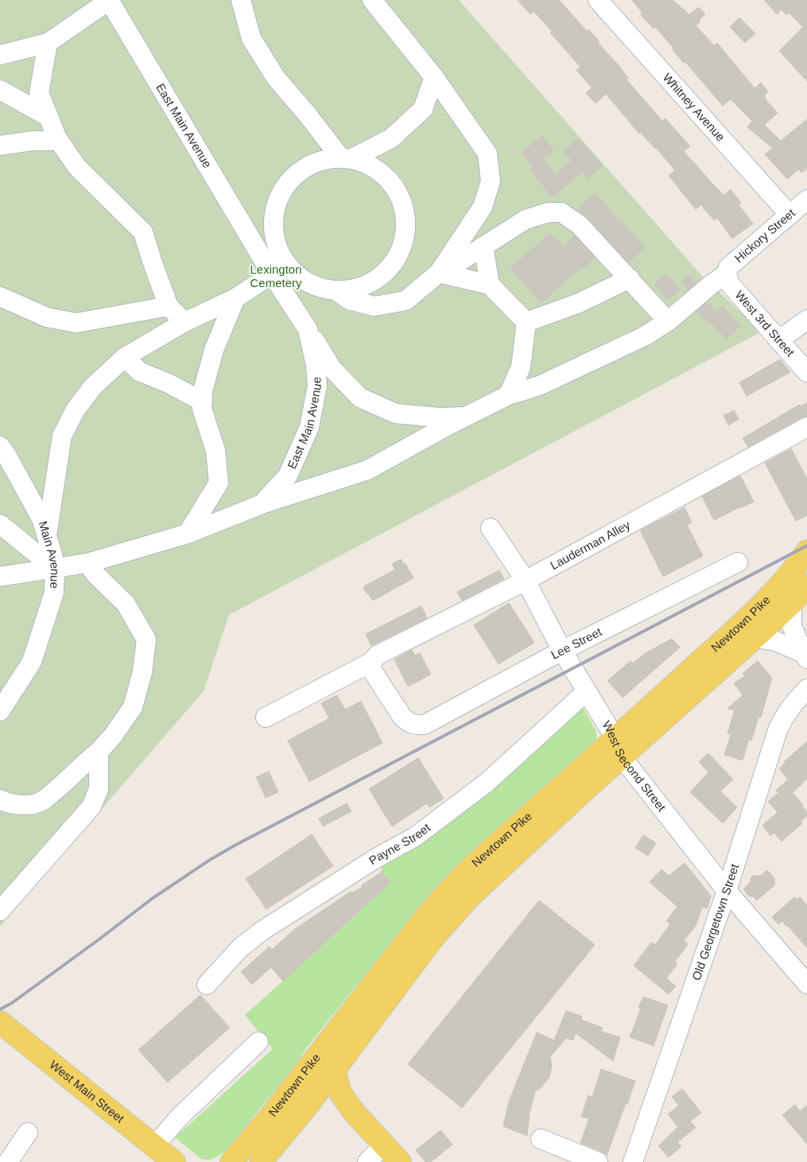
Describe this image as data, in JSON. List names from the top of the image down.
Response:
{
  "streets": {
    "main road": ["Newtown Pike", "West Main Street"],
    "street": [
      "Whitney Avenue",
      "East Main Avenue",
      "Hickory Street",
      "West 3rd Street",
      "Lauderman Alley",
      "Main Avenue",
      "Lee Street",
      "West Second Street",
      "Payne Street",
      "Old Georgetown Street"
    ]
  },
  "crossings": [
    ["Whitney Avenue", "Hickory Street"],
    ["East Main Avenue", "Hickory Street"],
    ["East Main Avenue", "Main Avenue"],
    ["Hickory Street", "West 3rd Street"],
    ["Lauderman Alley", "Lee Street"],
    ["Lauderman Alley", "West Second Street"],
    ["Newtown Pike", "West Second Street"],
    ["Lee Street", "West Second Street"],
    ["West Second Street", "Payne Street"],
    ["West Second Street", "Old Georgetown Street"]
  ],
  "parks": ["Lexington Cemetery"]
}
